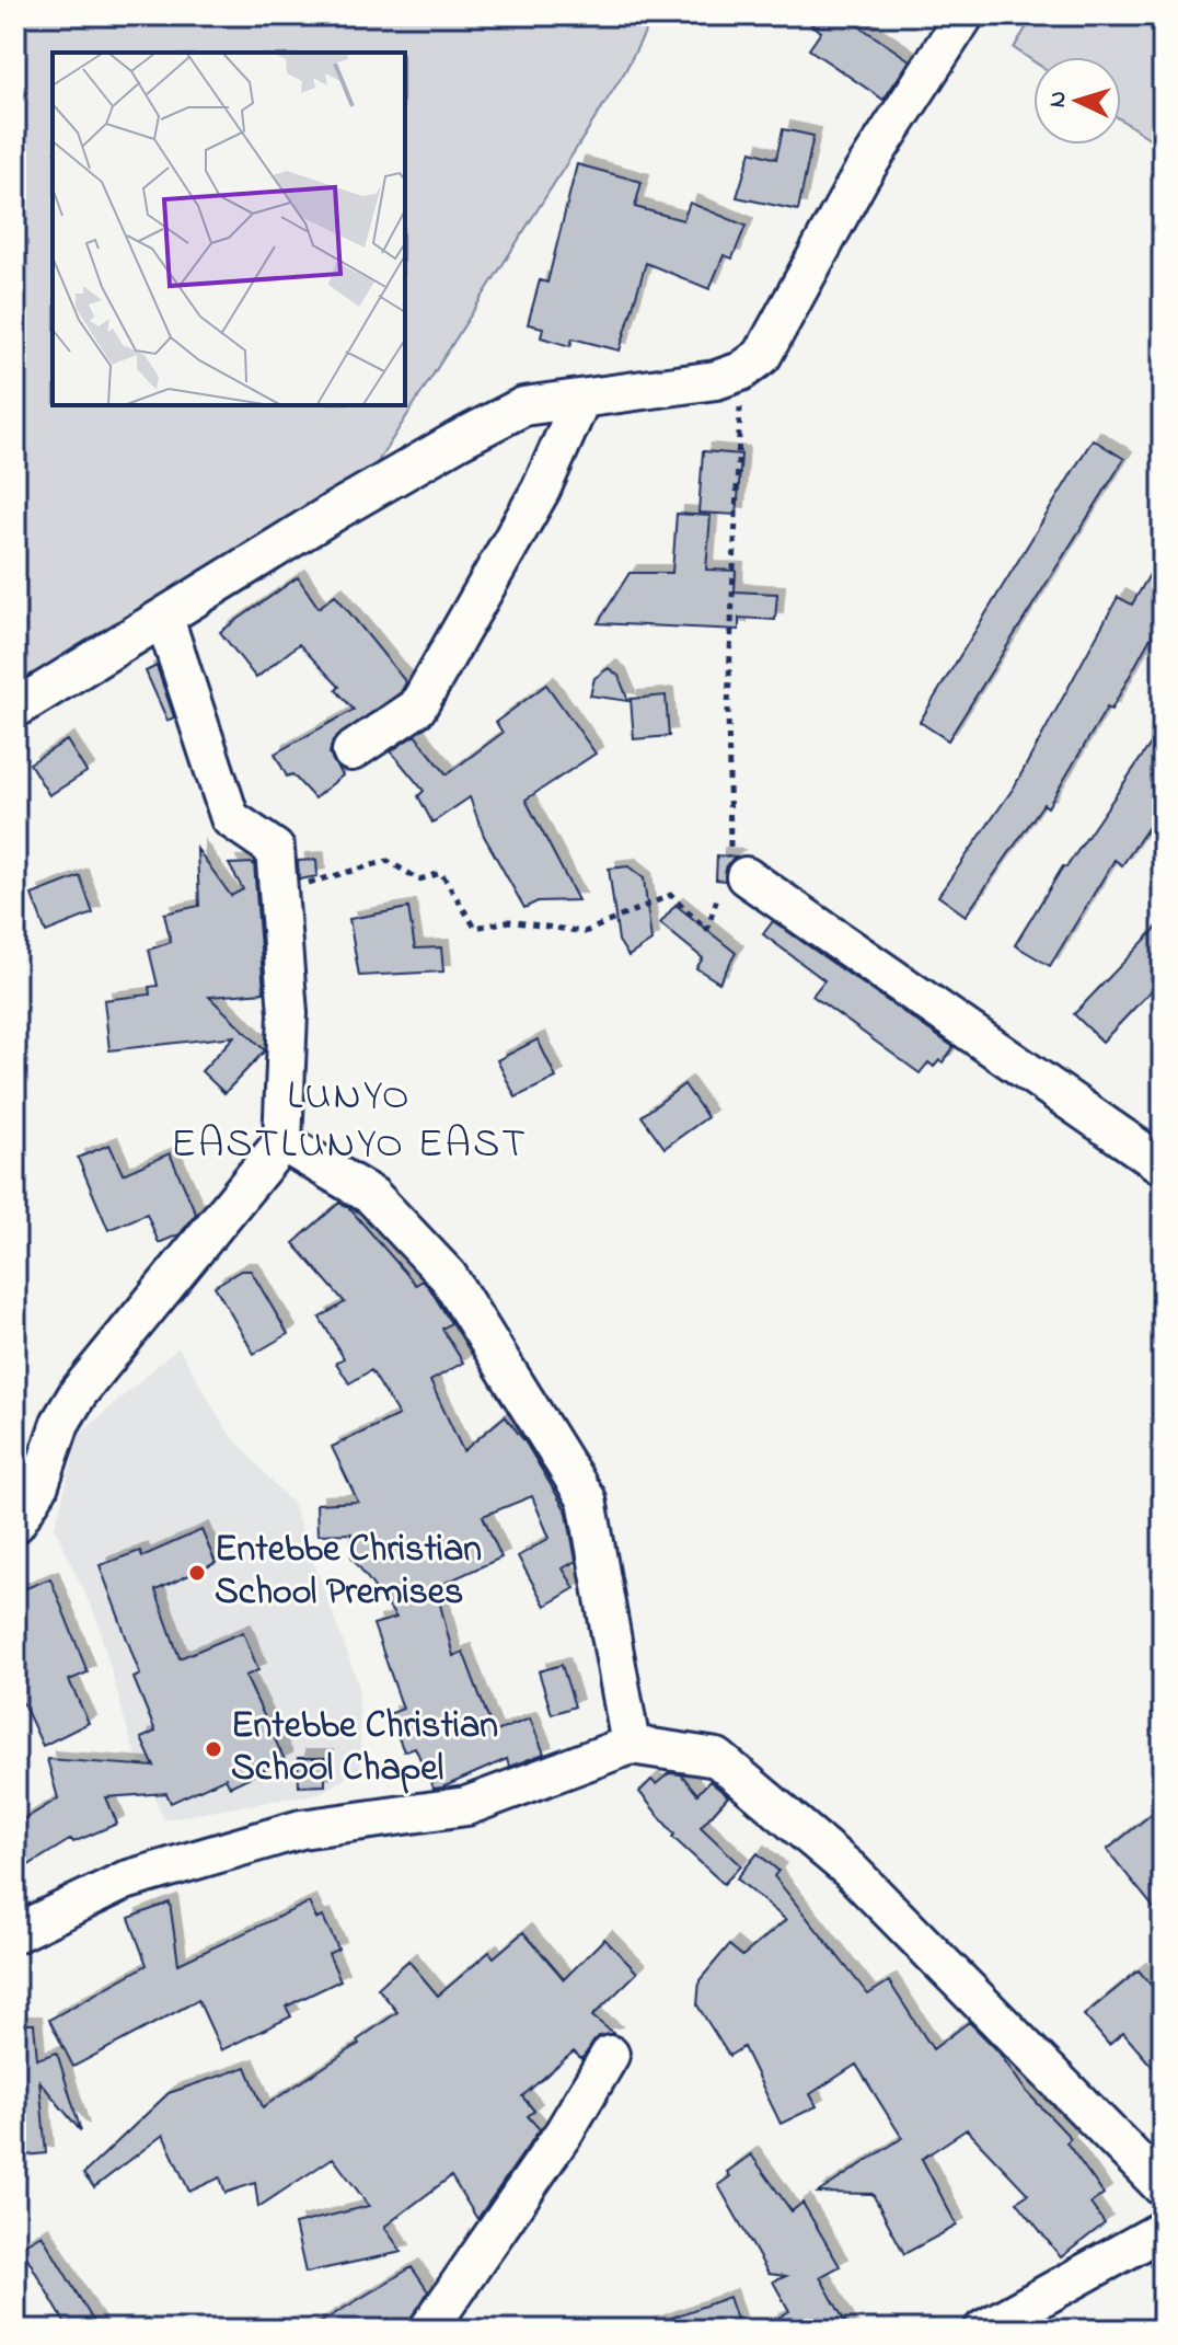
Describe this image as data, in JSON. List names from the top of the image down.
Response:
{
  "districts": ["LUNYO EASTLUNYO EAST"],
  "places": ["Entebbe Christian School Premises", "Entebbe Christian School Chapel"],
  "north": "left"
}
